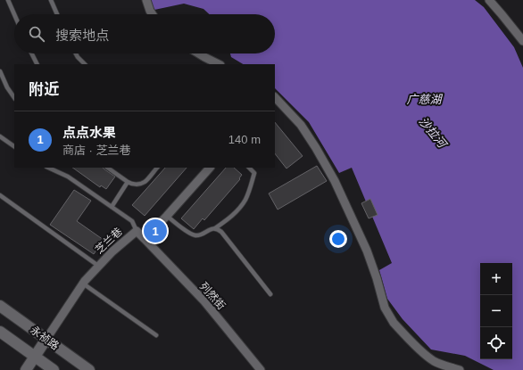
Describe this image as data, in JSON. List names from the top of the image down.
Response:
{
  "streets": {
    "main road": ["永祯路"],
    "street": ["芝兰巷", "列然街"]
  },
  "crossings": [
    ["芝兰巷", "列然街"],
    ["芝兰巷", "永祯路"]
  ],
  "water": ["广慈湖", "沙拉河"],
  "page": {
    "search": "搜索地点",
    "heading": "附近",
    "list": [
      {
        "mark": "1",
        "name": "点点水果",
        "note": "商店 · 芝兰巷",
        "value": "140 m"
      }
    ],
    "pins": "1",
    "map_buttons": ["+", "−"]
  }
}
